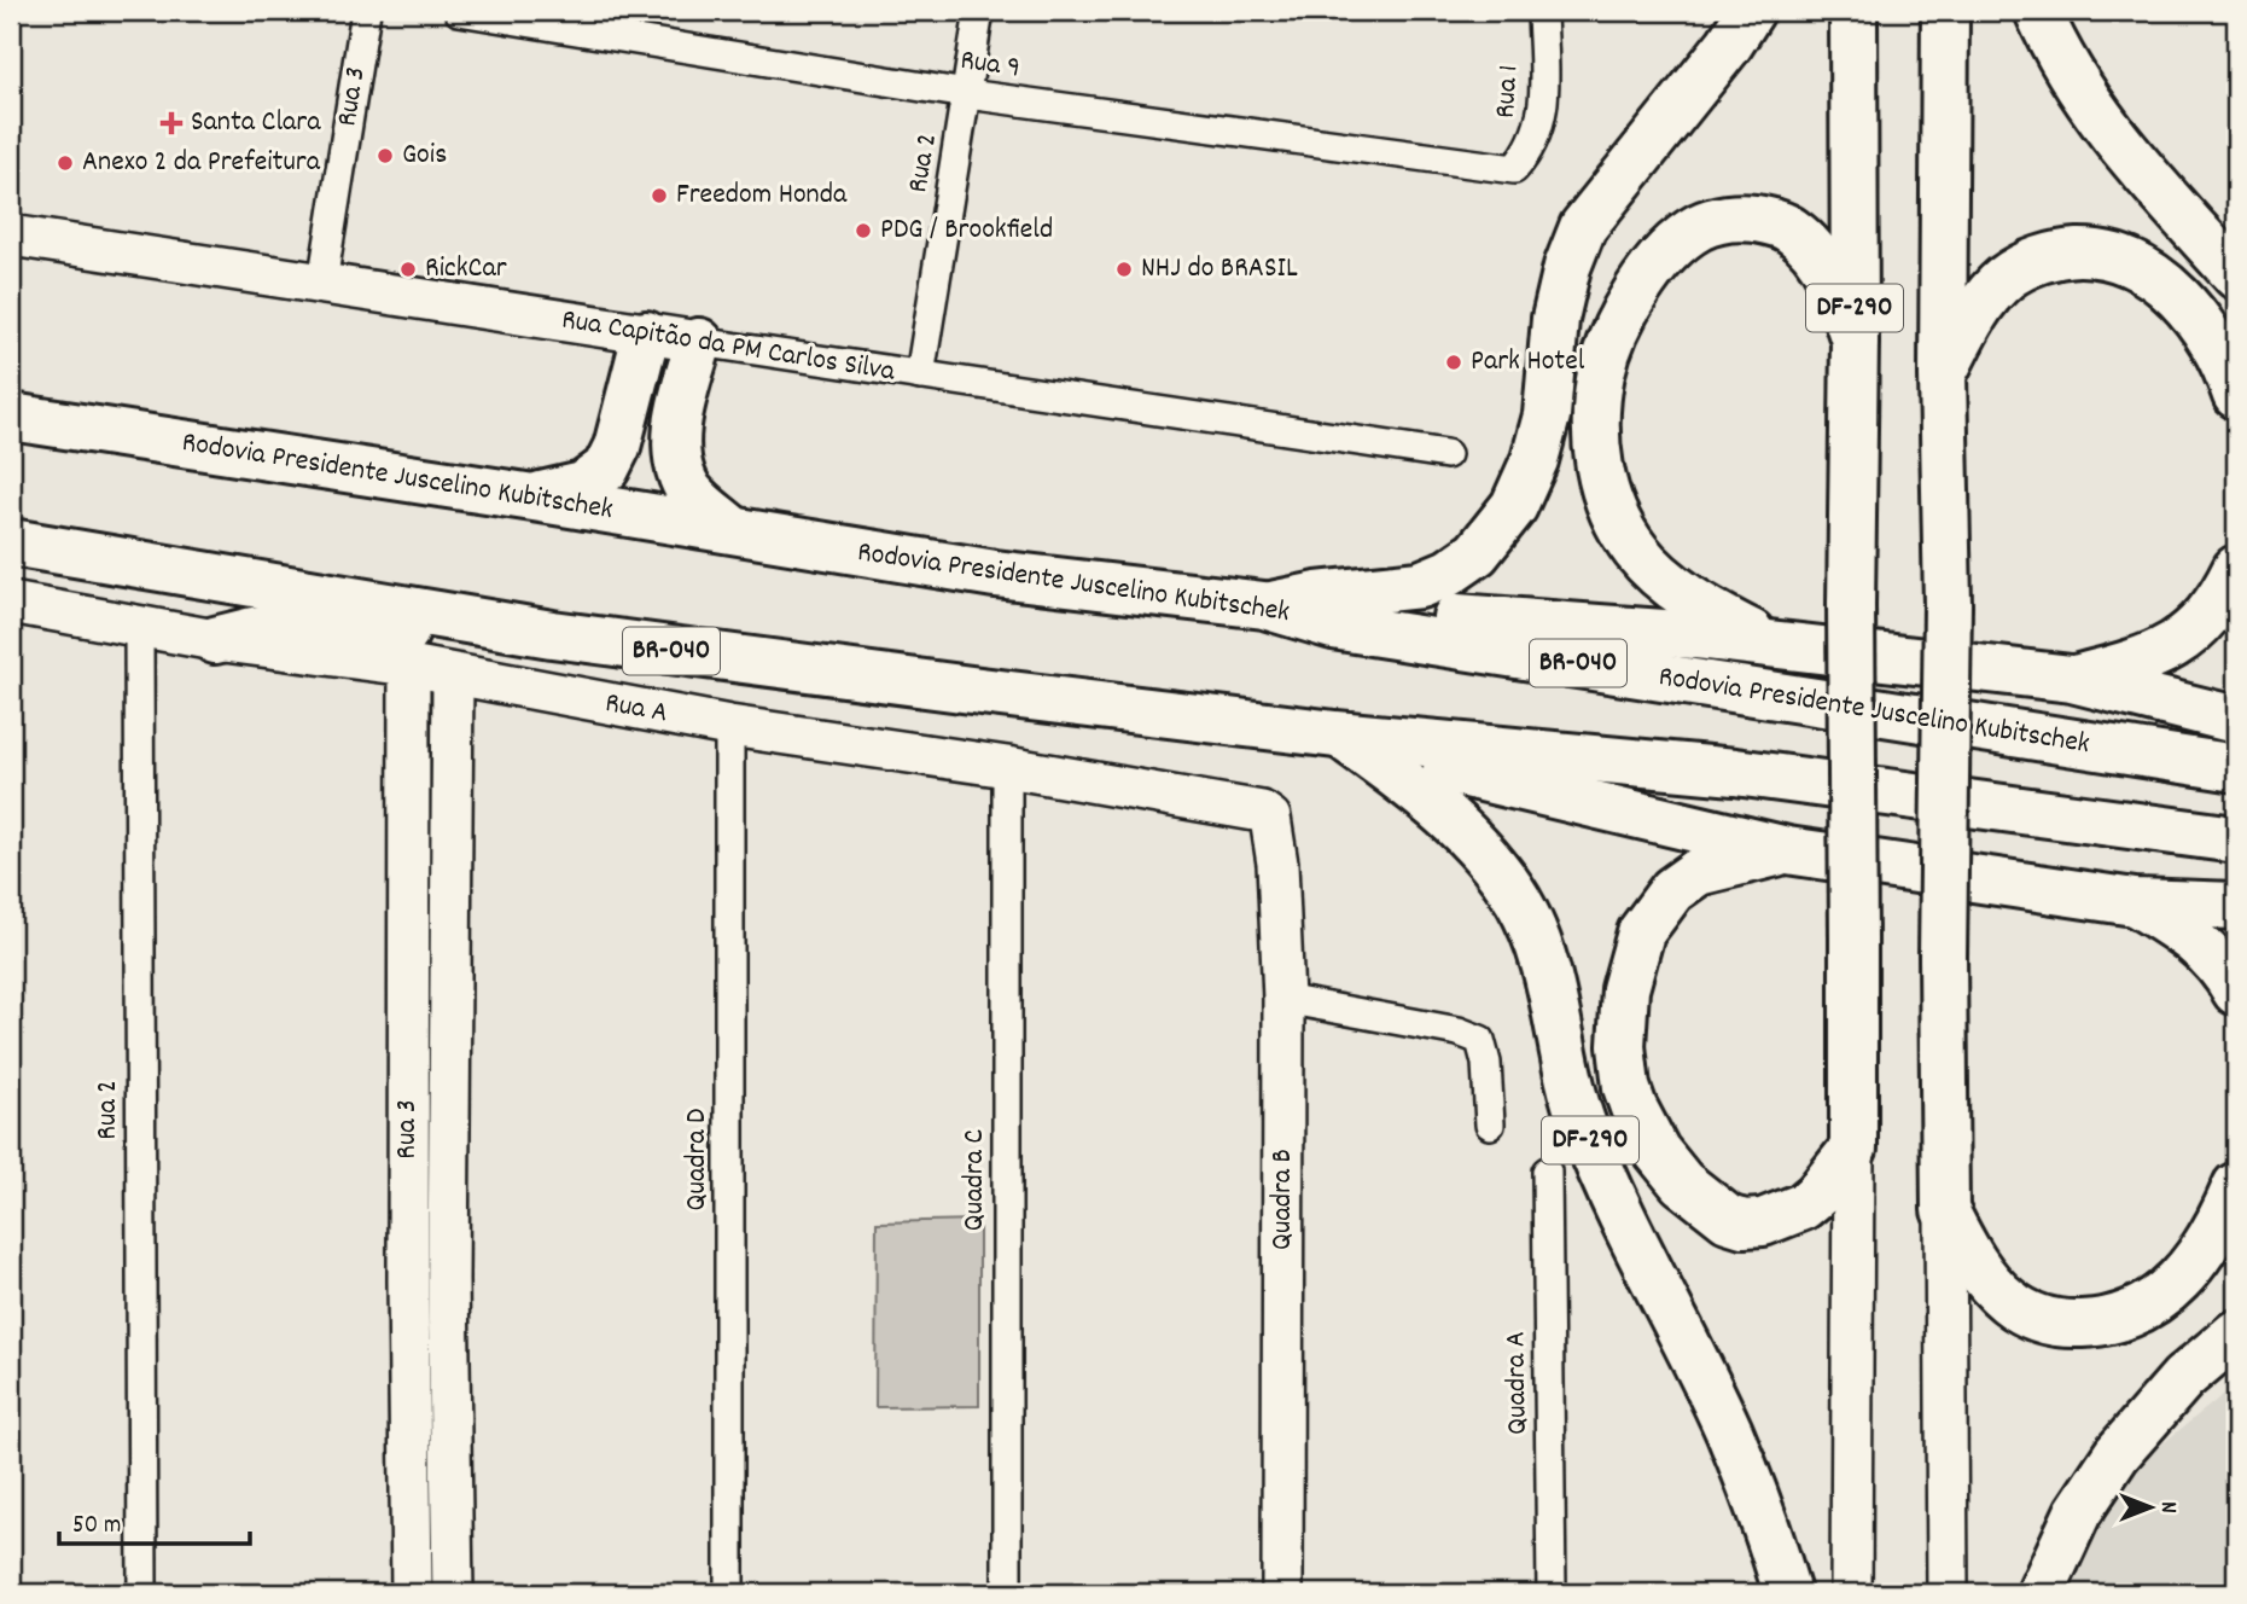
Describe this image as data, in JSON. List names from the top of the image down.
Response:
{
  "streets": {
    "highway": ["DF-290", "Rodovia Presidente Juscelino Kubitschek", "BR-040"],
    "street": [
      "Rua 9",
      "Rua 1",
      "Rua 3",
      "Rua 2",
      "Rua Capitão da PM Carlos Silva",
      "Rua A",
      "Quadra D",
      "Quadra C",
      "Quadra B",
      "Quadra A"
    ]
  },
  "crossings": [
    ["Rua 9", "Rua 1"],
    ["Rua 9", "Rua 2"],
    ["Rua 3", "Rua Capitão da PM Carlos Silva"],
    ["Rua 3", "Rua A"],
    ["Rua 2", "Rua Capitão da PM Carlos Silva"],
    ["Rua 2", "Rua A"],
    ["DF-290", "BR-040"],
    ["Rua A", "Quadra D"],
    ["Rua A", "Quadra C"],
    ["Rua A", "Quadra B"]
  ],
  "places": {
    "health": ["Santa Clara"],
    "other": [
      "Gois",
      "Anexo 2 da Prefeitura",
      "Freedom Honda",
      "PDG / Brookfield",
      "RickCar",
      "NHJ do BRASIL",
      "Park Hotel"
    ]
  },
  "scale_bar": "50 m",
  "north": "right"
}
